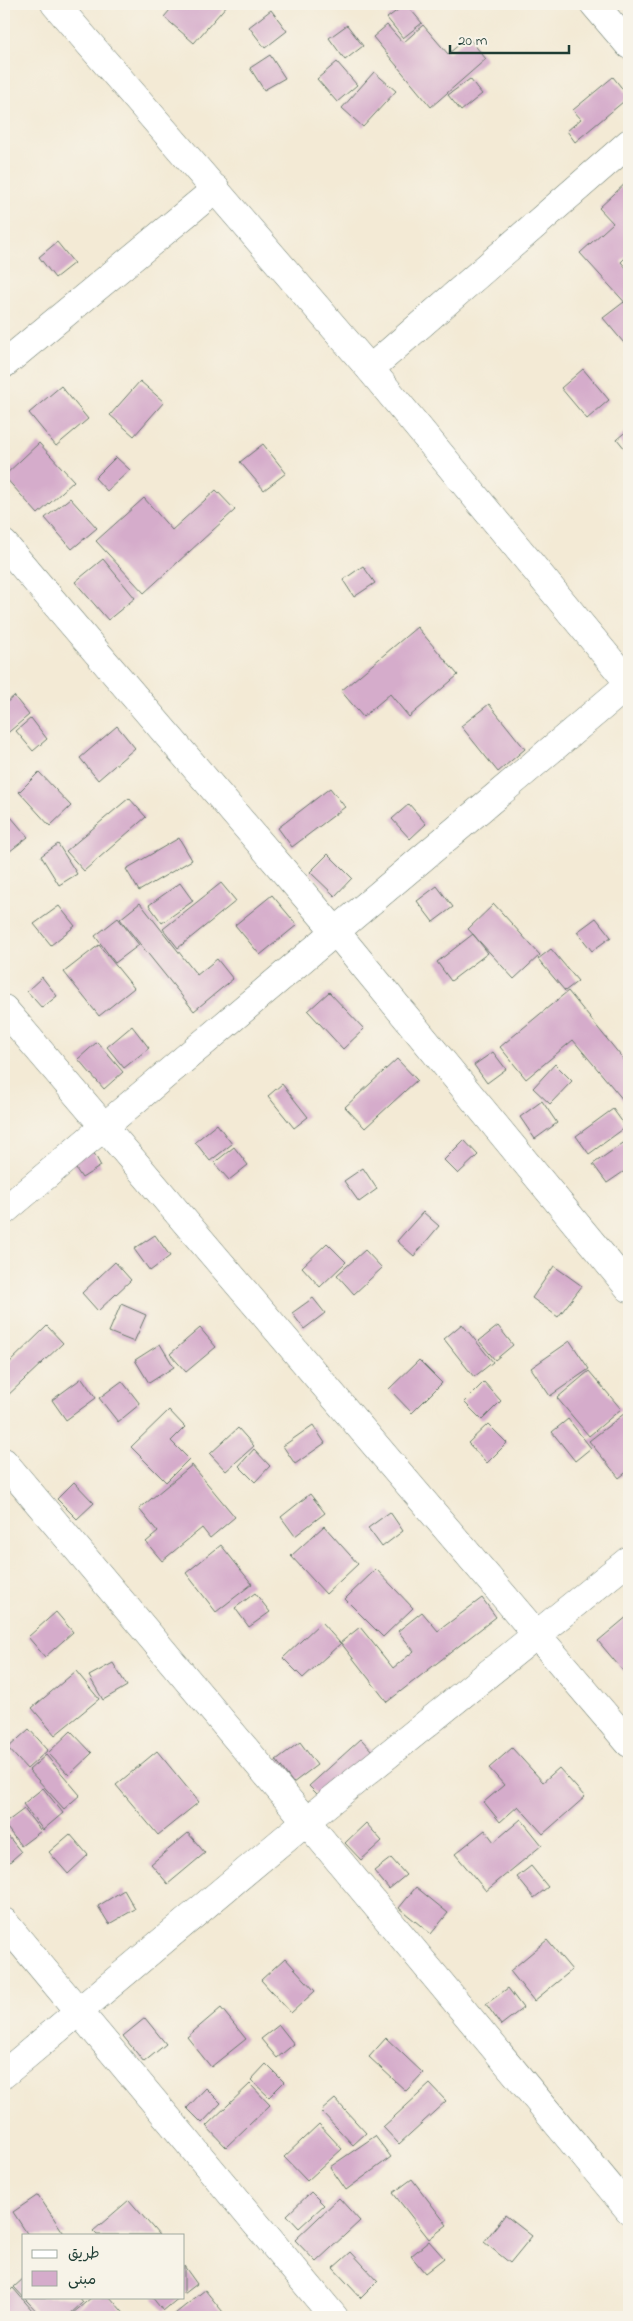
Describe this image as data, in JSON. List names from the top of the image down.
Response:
{
  "legend": ["طريق", "مبنى"],
  "scale_bar": "20 m"
}
